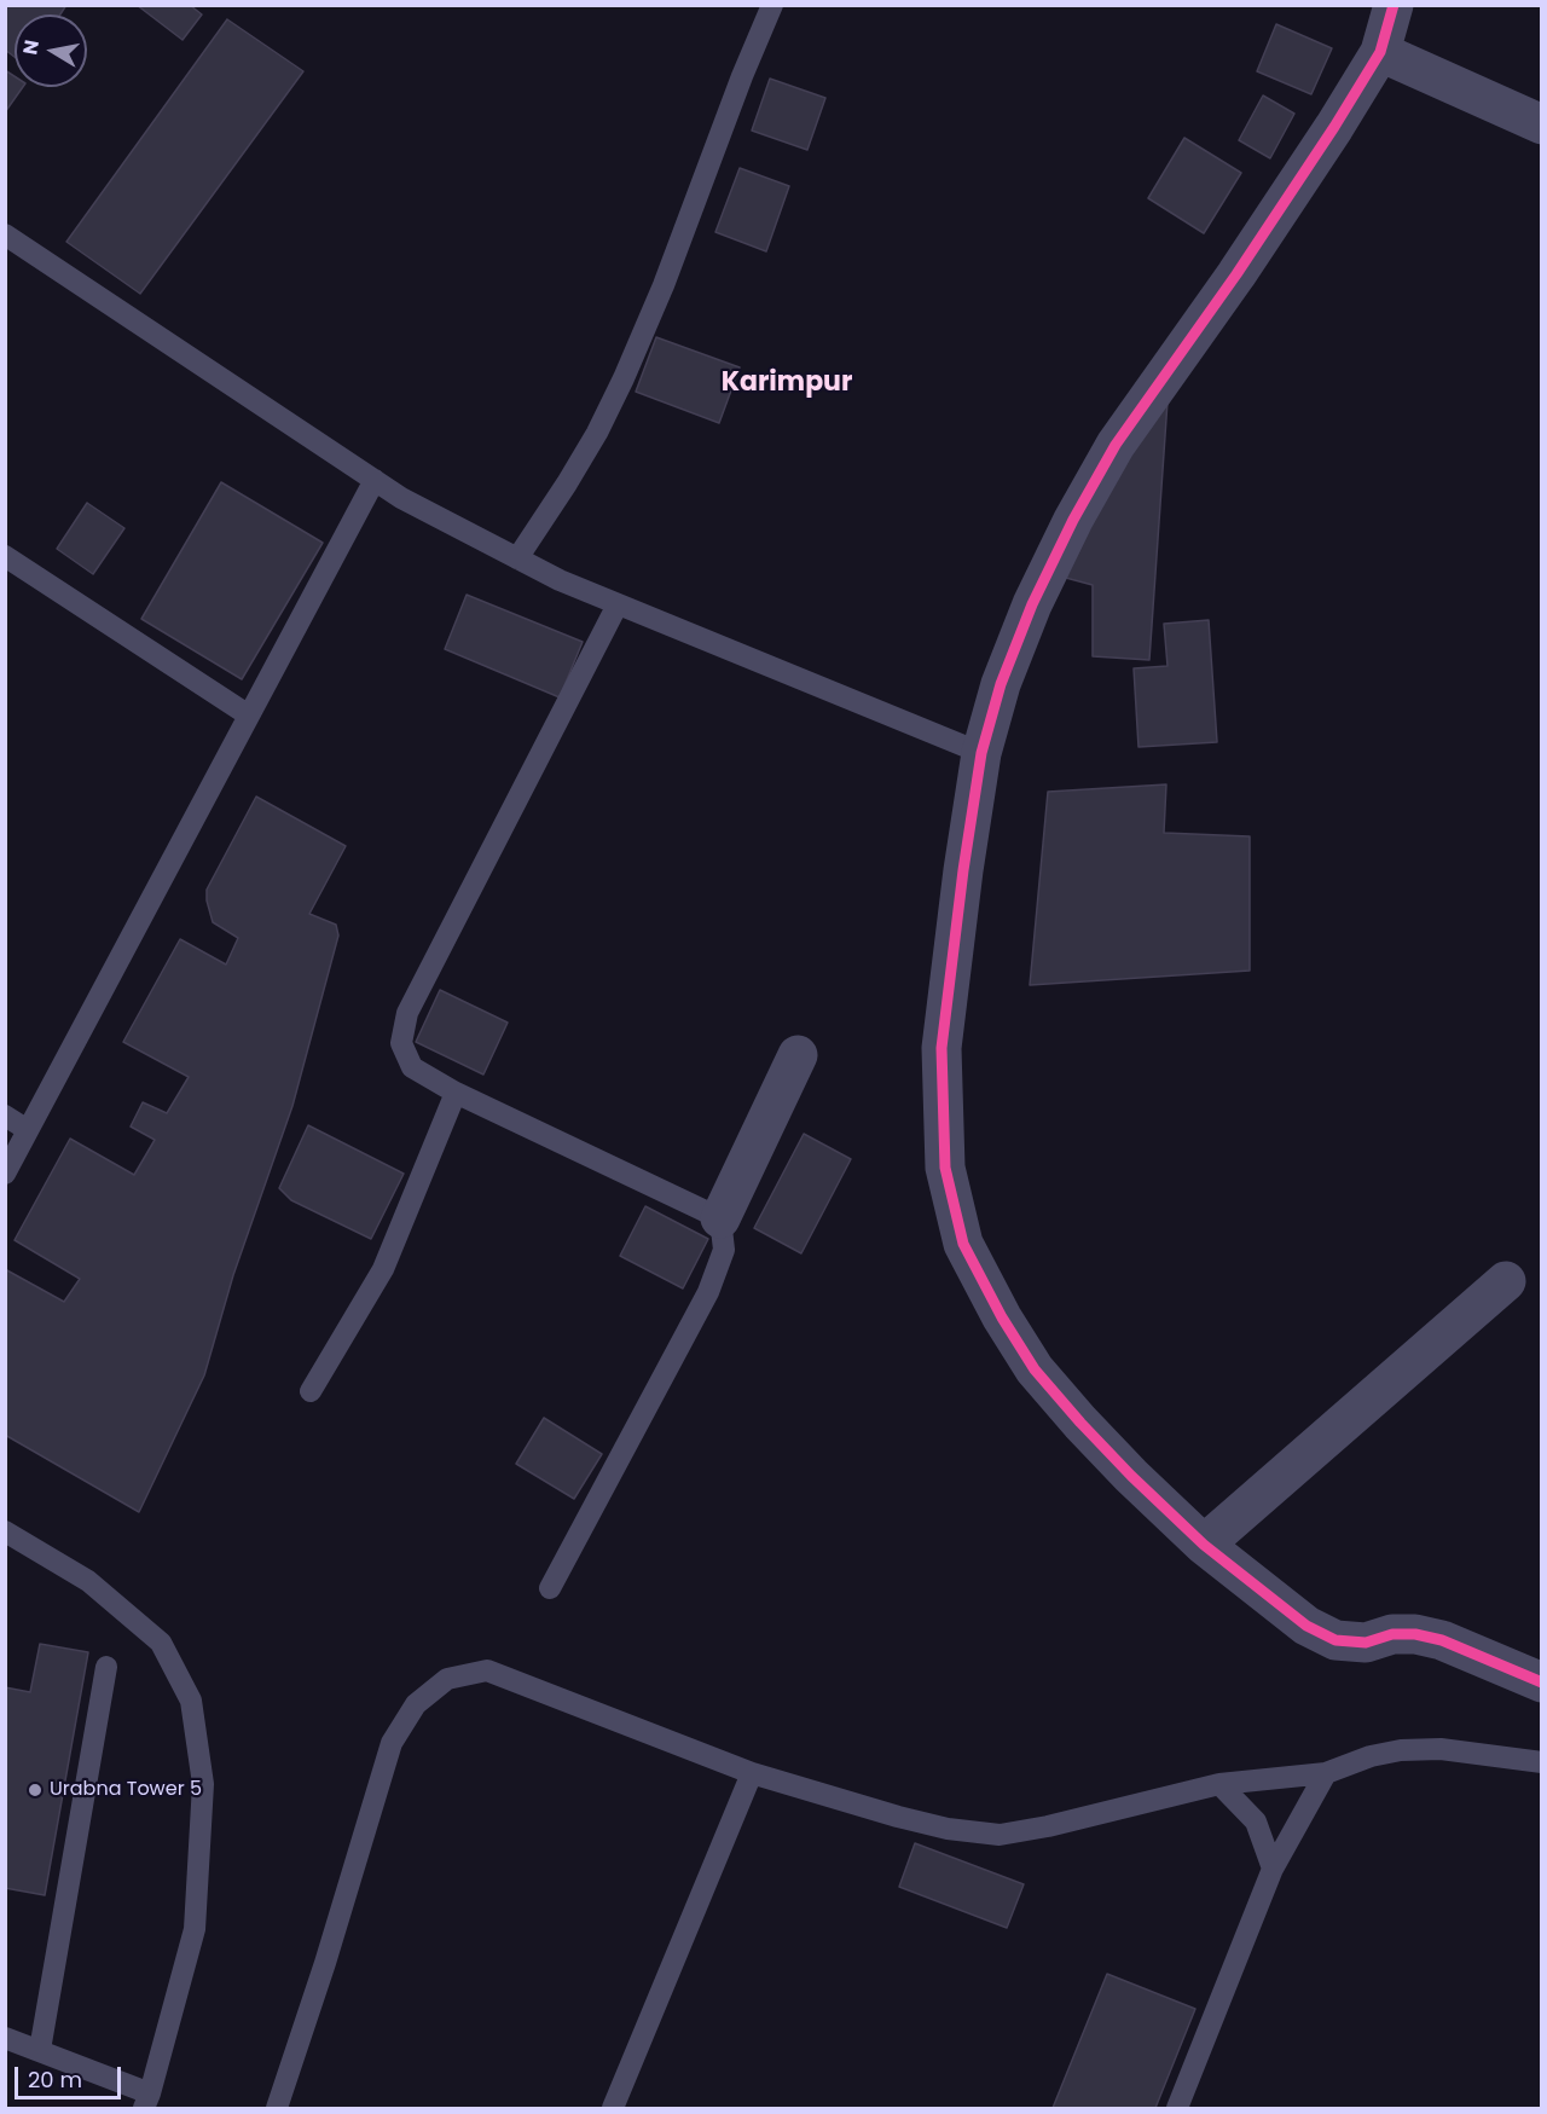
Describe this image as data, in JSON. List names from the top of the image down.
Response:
{
  "districts": ["Karimpur"],
  "places": ["Urabna Tower 5"],
  "scale_bar": "20 m",
  "north": "left"
}
